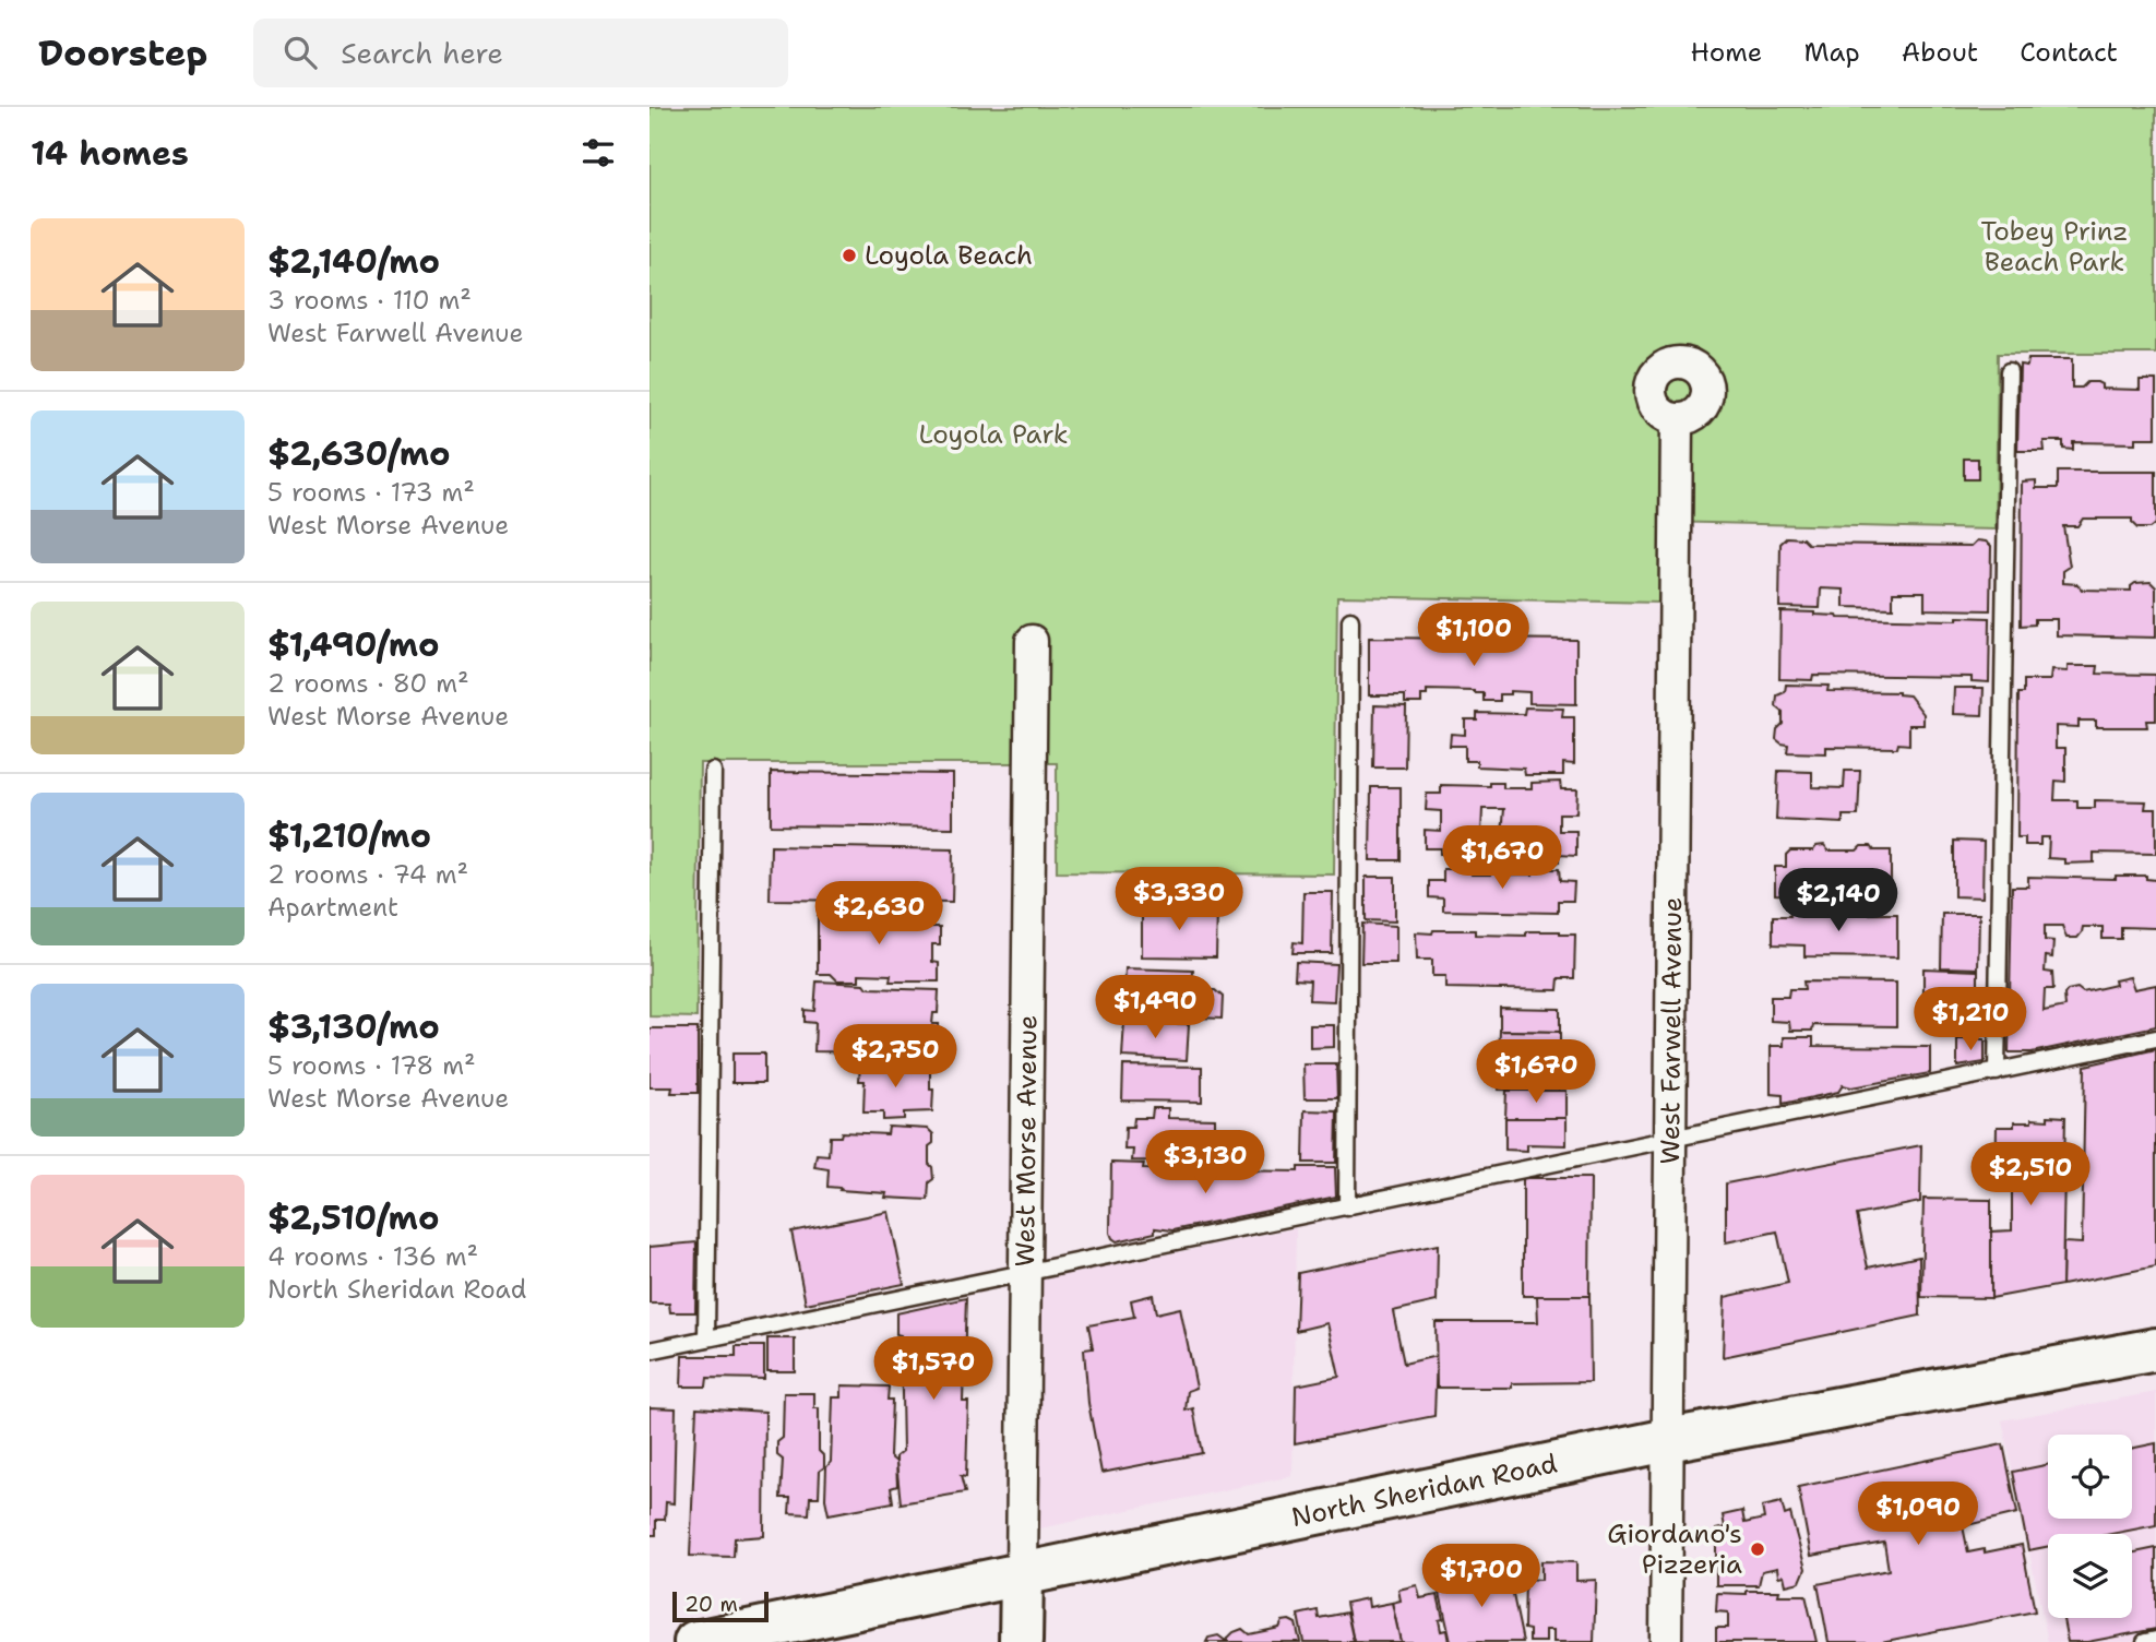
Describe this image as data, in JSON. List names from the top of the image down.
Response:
{
  "streets": {
    "main road": ["West Morse Avenue", "North Sheridan Road"],
    "street": ["West Farwell Avenue"]
  },
  "crossings": [
    ["West Farwell Avenue", "North Sheridan Road"],
    ["West Morse Avenue", "North Sheridan Road"]
  ],
  "parks": ["Tobey Prinz Beach Park", "Loyola Park"],
  "places": ["Loyola Beach", "Giordano's Pizzeria"],
  "scale_bar": "20 m",
  "page": {
    "header": "Doorstep",
    "search": "Search here",
    "nav": [
      "Home",
      "Map",
      "About",
      "Contact"
    ],
    "heading": "14 homes",
    "list": [
      {
        "name": "$2,140/mo",
        "note": "3 rooms · 110 m² · West Farwell Avenue"
      },
      {
        "name": "$2,630/mo",
        "note": "5 rooms · 173 m² · West Morse Avenue"
      },
      {
        "name": "$1,490/mo",
        "note": "2 rooms · 80 m² · West Morse Avenue"
      },
      {
        "name": "$1,210/mo",
        "note": "2 rooms · 74 m² · Apartment"
      },
      {
        "name": "$3,130/mo",
        "note": "5 rooms · 178 m² · West Morse Avenue"
      },
      {
        "name": "$2,510/mo",
        "note": "4 rooms · 136 m² · North Sheridan Road"
      }
    ],
    "price": [
      "$1,100",
      "$1,670",
      "$3,330",
      "$2,140",
      "$2,630",
      "$1,490",
      "$1,210",
      "$2,750",
      "$1,670",
      "$3,130",
      "$2,510",
      "$1,570",
      "$1,090",
      "$1,700"
    ],
    "scale": "20 m"
  }
}
